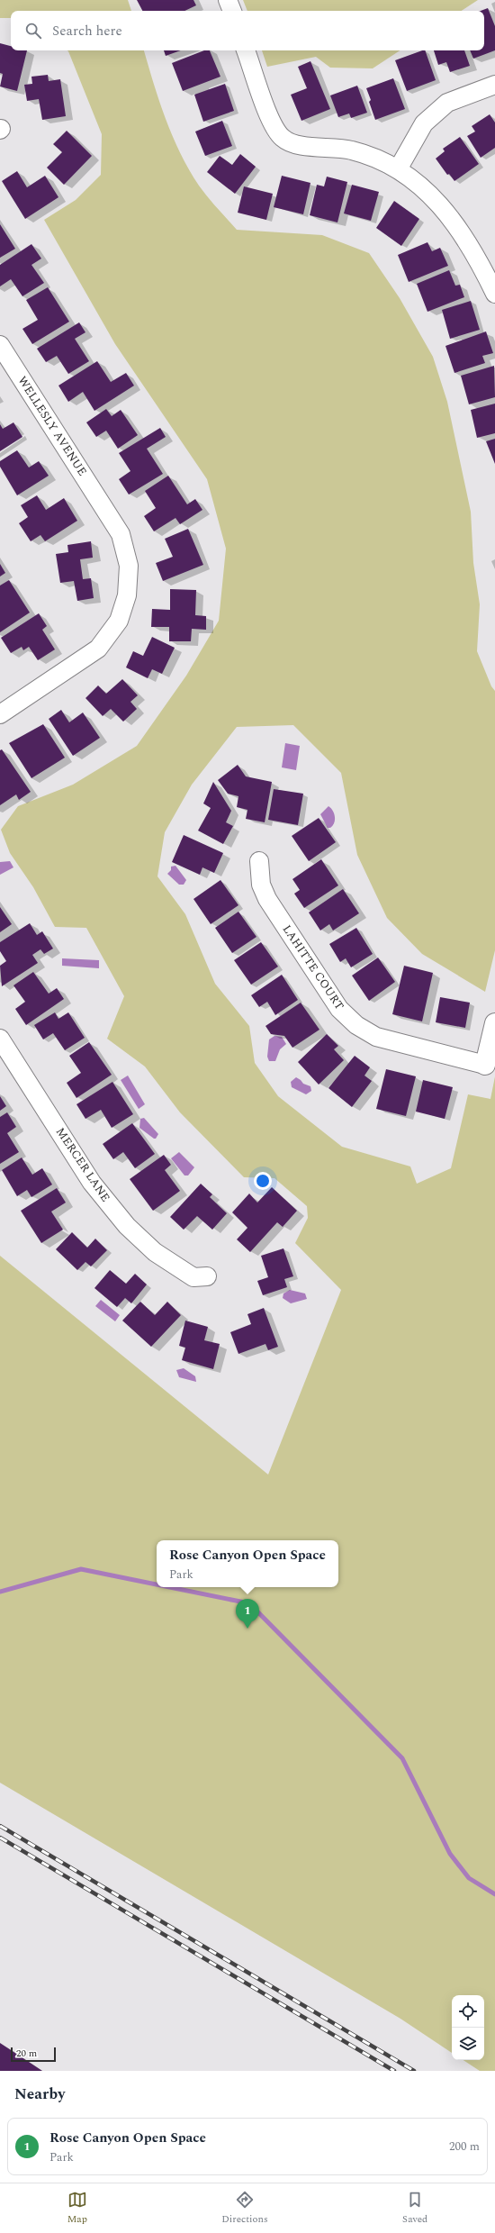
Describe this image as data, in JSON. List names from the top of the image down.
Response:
{
  "streets": {
    "street": ["WELLESLY AVENUE", "LAHITTE COURT", "MERCER LANE"]
  },
  "scale_bar": "20 m",
  "page": {
    "search": "Search here",
    "popup": ["Rose Canyon Open Space", "Park"],
    "pins": "1",
    "scale": "20 m",
    "heading": "Nearby",
    "list": [
      {
        "mark": "1",
        "name": "Rose Canyon Open Space",
        "note": "Park",
        "value": "200 m"
      }
    ],
    "nav": ["Map", "Directions", "Saved"]
  }
}
